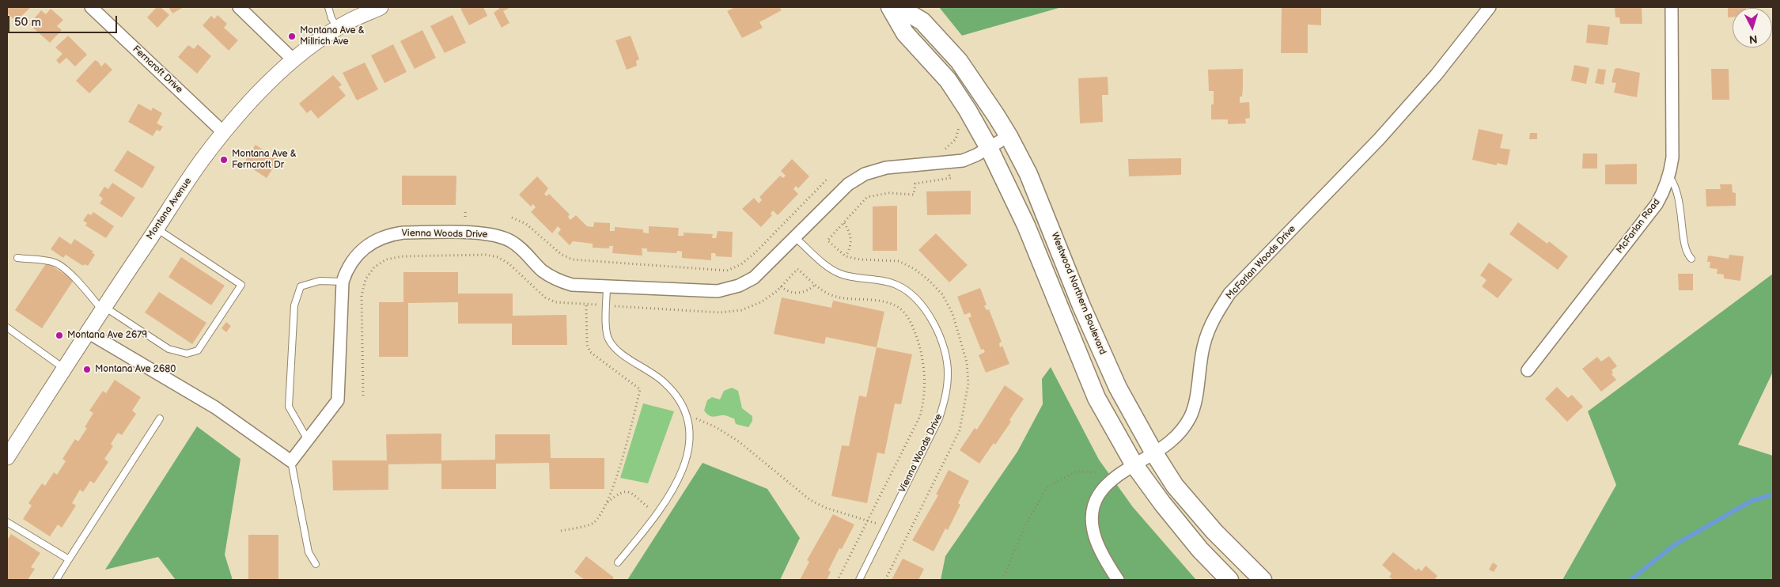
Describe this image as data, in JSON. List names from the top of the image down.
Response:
{
  "streets": {
    "main road": ["Westwood Northern Boulevard"],
    "street": [
      "Ferncroft Drive",
      "Montana Avenue",
      "McFarlan Road",
      "Vienna Woods Drive",
      "McFarlan Woods Drive"
    ]
  },
  "crossings": [
    ["Ferncroft Drive", "Montana Avenue"],
    ["Vienna Woods Drive", "Westwood Northern Boulevard"],
    ["McFarlan Woods Drive", "Westwood Northern Boulevard"]
  ],
  "places": [
    "Montana Ave & Millrich Ave",
    "Montana Ave & Ferncroft Dr",
    "Montana Ave 2679",
    "Montana Ave 2680"
  ],
  "scale_bar": "50 m",
  "north": "bottom"
}
